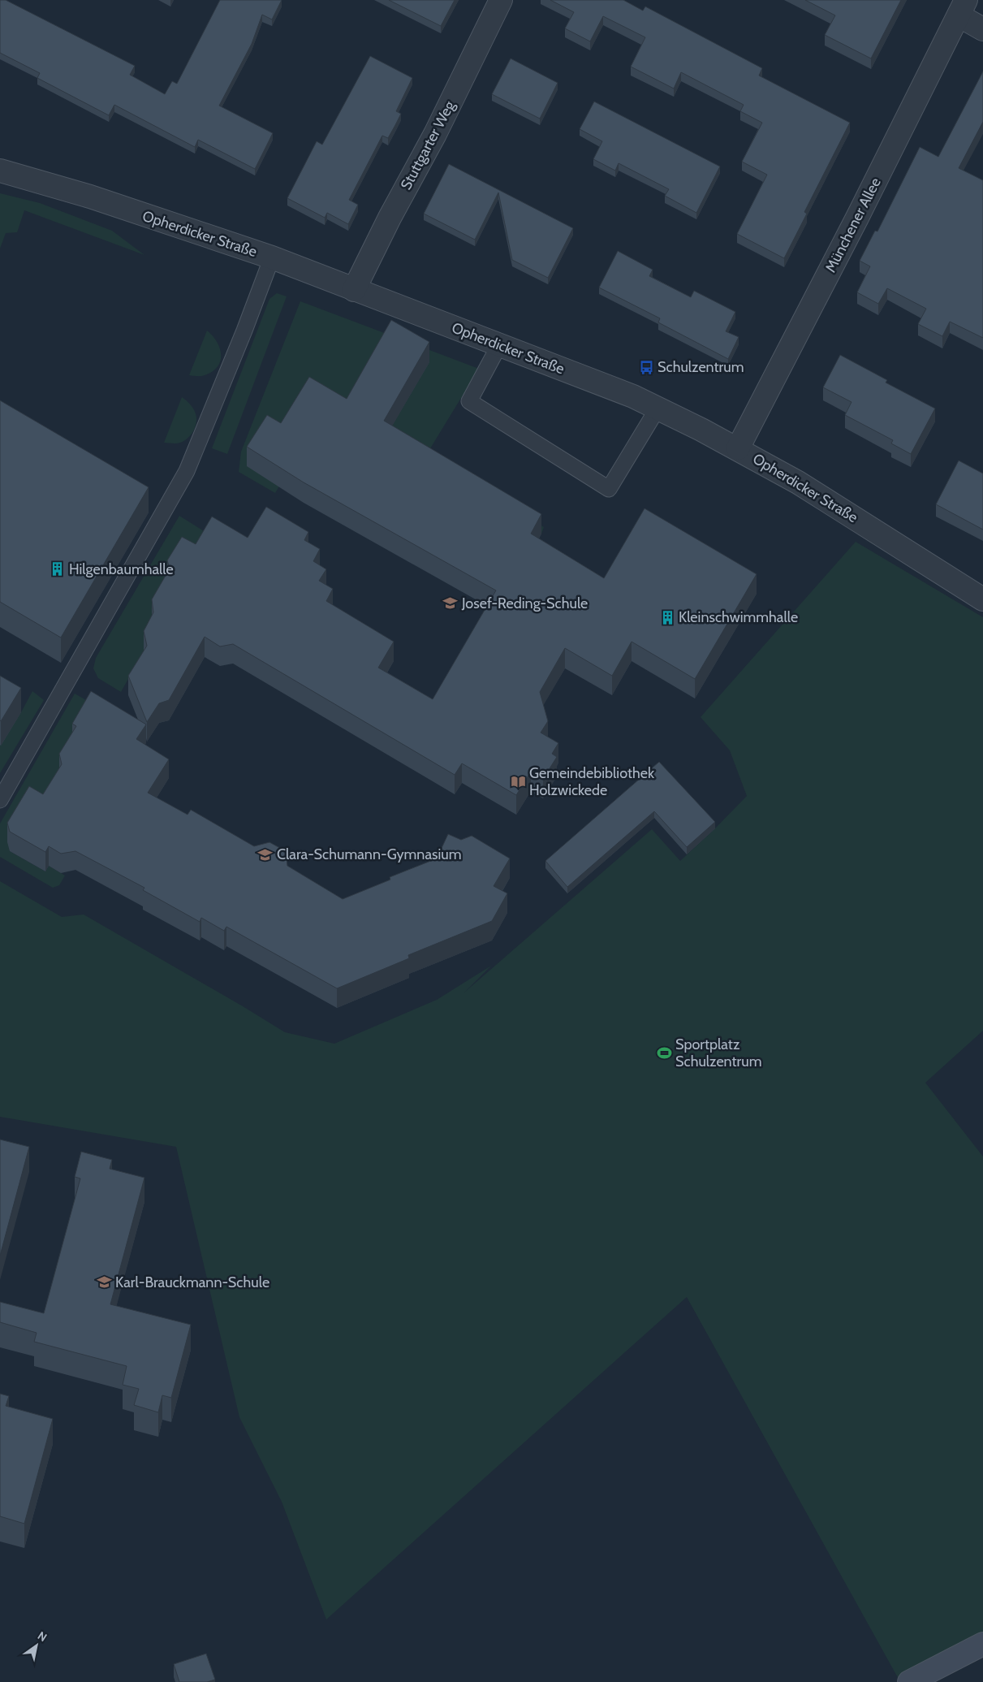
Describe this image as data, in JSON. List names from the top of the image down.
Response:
{
  "streets": {
    "street": ["Stuttgarter Weg", "Münchener Allee", "Opherdicker Straße"]
  },
  "crossings": [
    ["Stuttgarter Weg", "Opherdicker Straße"],
    ["Münchener Allee", "Opherdicker Straße"]
  ],
  "places": {
    "bus stop": ["Schulzentrum"],
    "building": ["Hilgenbaumhalle", "Kleinschwimmhalle"],
    "school or university": ["Josef-Reding-Schule", "Clara-Schumann-Gymnasium", "Karl-Brauckmann-Schule"],
    "library": ["Gemeindebibliothek Holzwickede"],
    "sports": ["Sportplatz Schulzentrum"]
  },
  "north": "top right"
}
